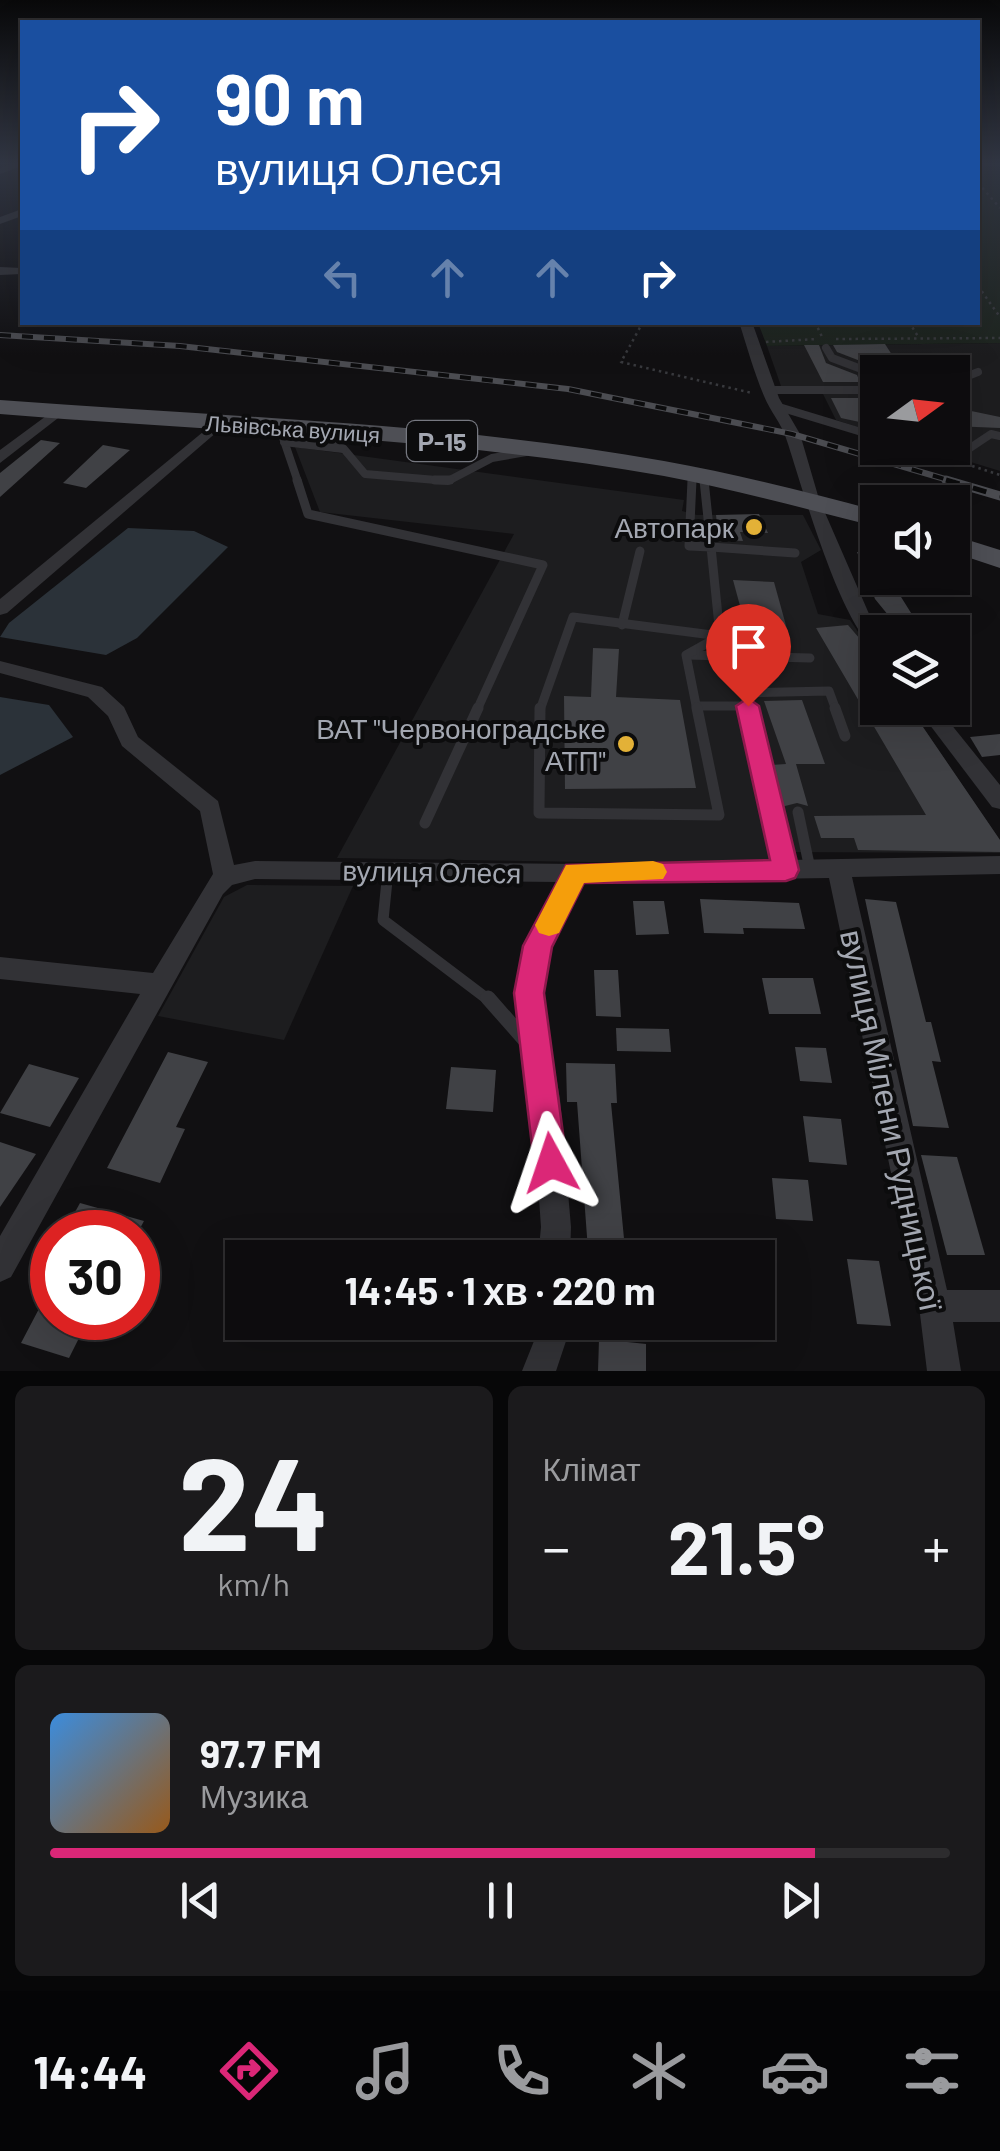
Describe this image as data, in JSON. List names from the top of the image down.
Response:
{
  "streets": {
    "main road": ["Львівська вулиця", "Р-15"],
    "street": ["вулиця Олеся", "вулиця Мілени Рудницької"]
  },
  "crossings": [
    ["вулиця Олеся", "вулиця Мілени Рудницької"]
  ],
  "places": ["Автопарк", "ВАТ \"Червоноградське АТП\""],
  "north": "right",
  "page": {
    "turn": ["90 m", "вулиця Олеся"],
    "limit": "30",
    "trip": "14:45 · 1 хв · 220 m",
    "tile": [
      ["24", "km/h"],
      "Клімат"
    ],
    "heat": ["−", "21.5°", "+"],
    "song": ["97.7 FM", "Музика"],
    "tabs": "14:44"
  }
}
